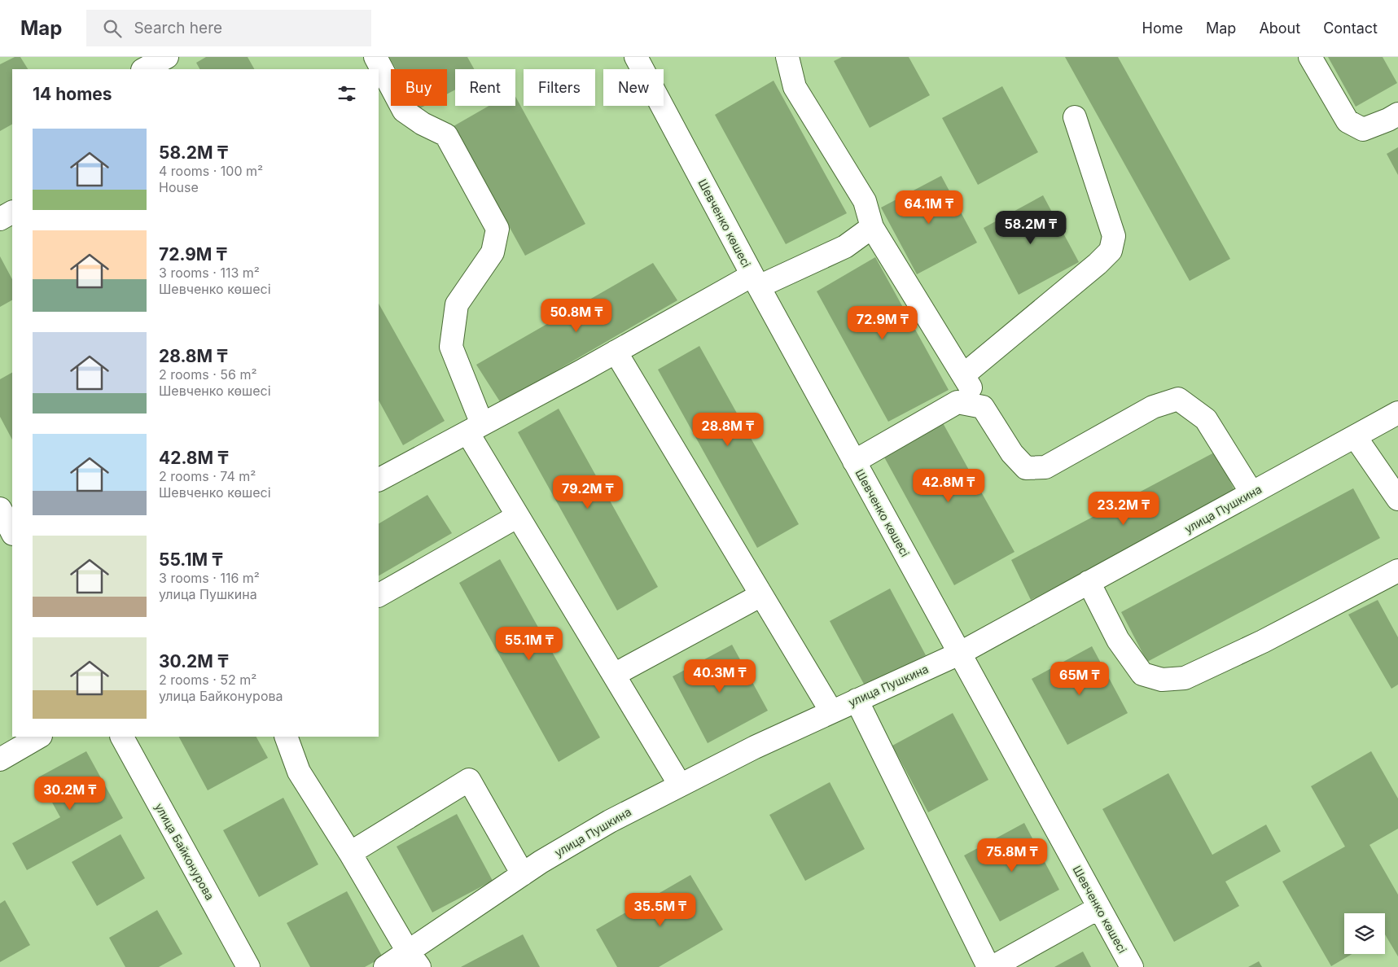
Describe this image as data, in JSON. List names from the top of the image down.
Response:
{
  "streets": {
    "street": ["Шевченко көшесі", "улица Пушкина", "улица Байконурова"]
  },
  "crossings": [
    ["Шевченко көшесі", "улица Пушкина"]
  ],
  "page": {
    "header": "Map",
    "search": "Search here",
    "nav": [
      "Home",
      "Map",
      "About",
      "Contact"
    ],
    "chip": [
      "Buy",
      "Rent",
      "Filters",
      "New"
    ],
    "heading": "14 homes",
    "list": [
      {
        "name": "58.2M ₸",
        "note": "4 rooms · 100 m² · House"
      },
      {
        "name": "72.9M ₸",
        "note": "3 rooms · 113 m² · Шевченко көшесі"
      },
      {
        "name": "28.8M ₸",
        "note": "2 rooms · 56 m² · Шевченко көшесі"
      },
      {
        "name": "42.8M ₸",
        "note": "2 rooms · 74 m² · Шевченко көшесі"
      },
      {
        "name": "55.1M ₸",
        "note": "3 rooms · 116 m² · улица Пушкина"
      },
      {
        "name": "30.2M ₸",
        "note": "2 rooms · 52 m² · улица Байконурова"
      }
    ],
    "price": [
      "64.1M ₸",
      "58.2M ₸",
      "50.8M ₸",
      "72.9M ₸",
      "28.8M ₸",
      "42.8M ₸",
      "79.2M ₸",
      "23.2M ₸",
      "55.1M ₸",
      "40.3M ₸",
      "65M ₸",
      "30.2M ₸",
      "75.8M ₸",
      "35.5M ₸"
    ]
  }
}
